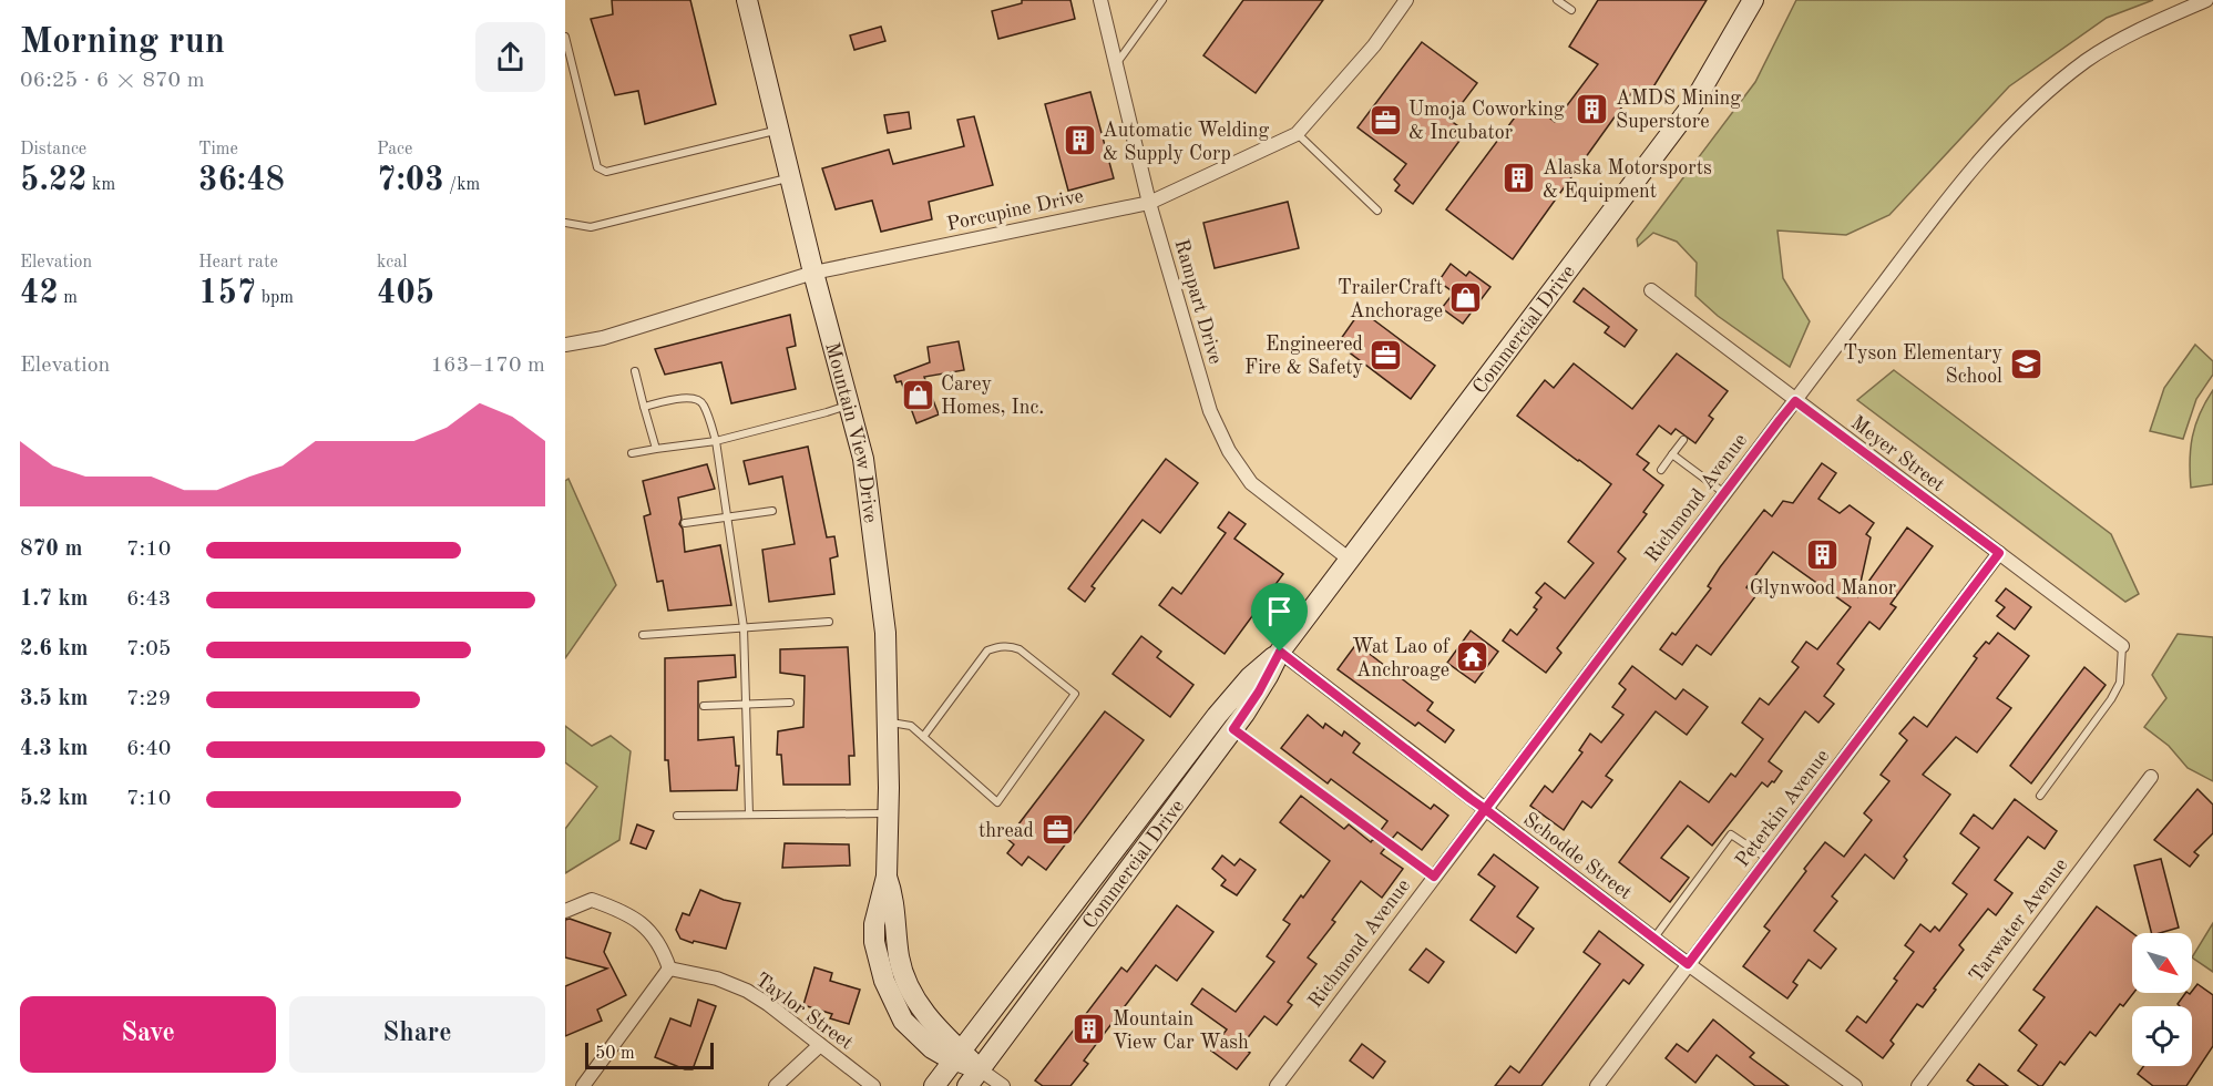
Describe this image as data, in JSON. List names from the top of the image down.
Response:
{
  "streets": {
    "main road": ["Commercial Drive", "Mountain View Drive"],
    "street": [
      "Porcupine Drive",
      "Rampart Drive",
      "Meyer Street",
      "Richmond Avenue",
      "Peterkin Avenue",
      "Schodde Street",
      "Tarwater Avenue",
      "Taylor Street"
    ]
  },
  "crossings": [
    ["Porcupine Drive", "Rampart Drive"],
    ["Porcupine Drive", "Mountain View Drive"],
    ["Rampart Drive", "Commercial Drive"],
    ["Commercial Drive", "Mountain View Drive"],
    ["Commercial Drive", "Schodde Street"],
    ["Meyer Street", "Richmond Avenue"],
    ["Meyer Street", "Peterkin Avenue"],
    ["Richmond Avenue", "Schodde Street"],
    ["Peterkin Avenue", "Schodde Street"]
  ],
  "places": {
    "building": [
      "AMDS Mining Superstore",
      "Automatic Welding & Supply Corp",
      "Alaska Motorsports & Equipment",
      "Glynwood Manor",
      "Mountain View Car Wash"
    ],
    "office": ["Umoja Coworking & Incubator", "Engineered Fire & Safety", "thread"],
    "shop": ["TrailerCraft Anchorage", "Carey Homes, Inc."],
    "school or university": ["Tyson Elementary School"],
    "temple": ["Wat Lao of Anchroage"]
  },
  "scale_bar": "50 m",
  "north": "bottom right",
  "page": {
    "heading": ["Morning run", "06:25 · 6 × 870 m"],
    "stats": [
      ["Distance", "5.22 km"],
      ["Time", "36:48"],
      ["Pace", "7:03 /km"],
      ["Elevation", "42 m"],
      ["Heart rate", "157 bpm"],
      ["kcal", "405"]
    ],
    "chart": ["Elevation", "163–170 m"],
    "list": [
      {
        "name": "870 m",
        "note": "7:10"
      },
      {
        "name": "1.7 km",
        "note": "6:43"
      },
      {
        "name": "2.6 km",
        "note": "7:05"
      },
      {
        "name": "3.5 km",
        "note": "7:29"
      },
      {
        "name": "4.3 km",
        "note": "6:40"
      },
      {
        "name": "5.2 km",
        "note": "7:10"
      }
    ],
    "buttons": ["Save", "Share"],
    "scale": "50 m"
  }
}
